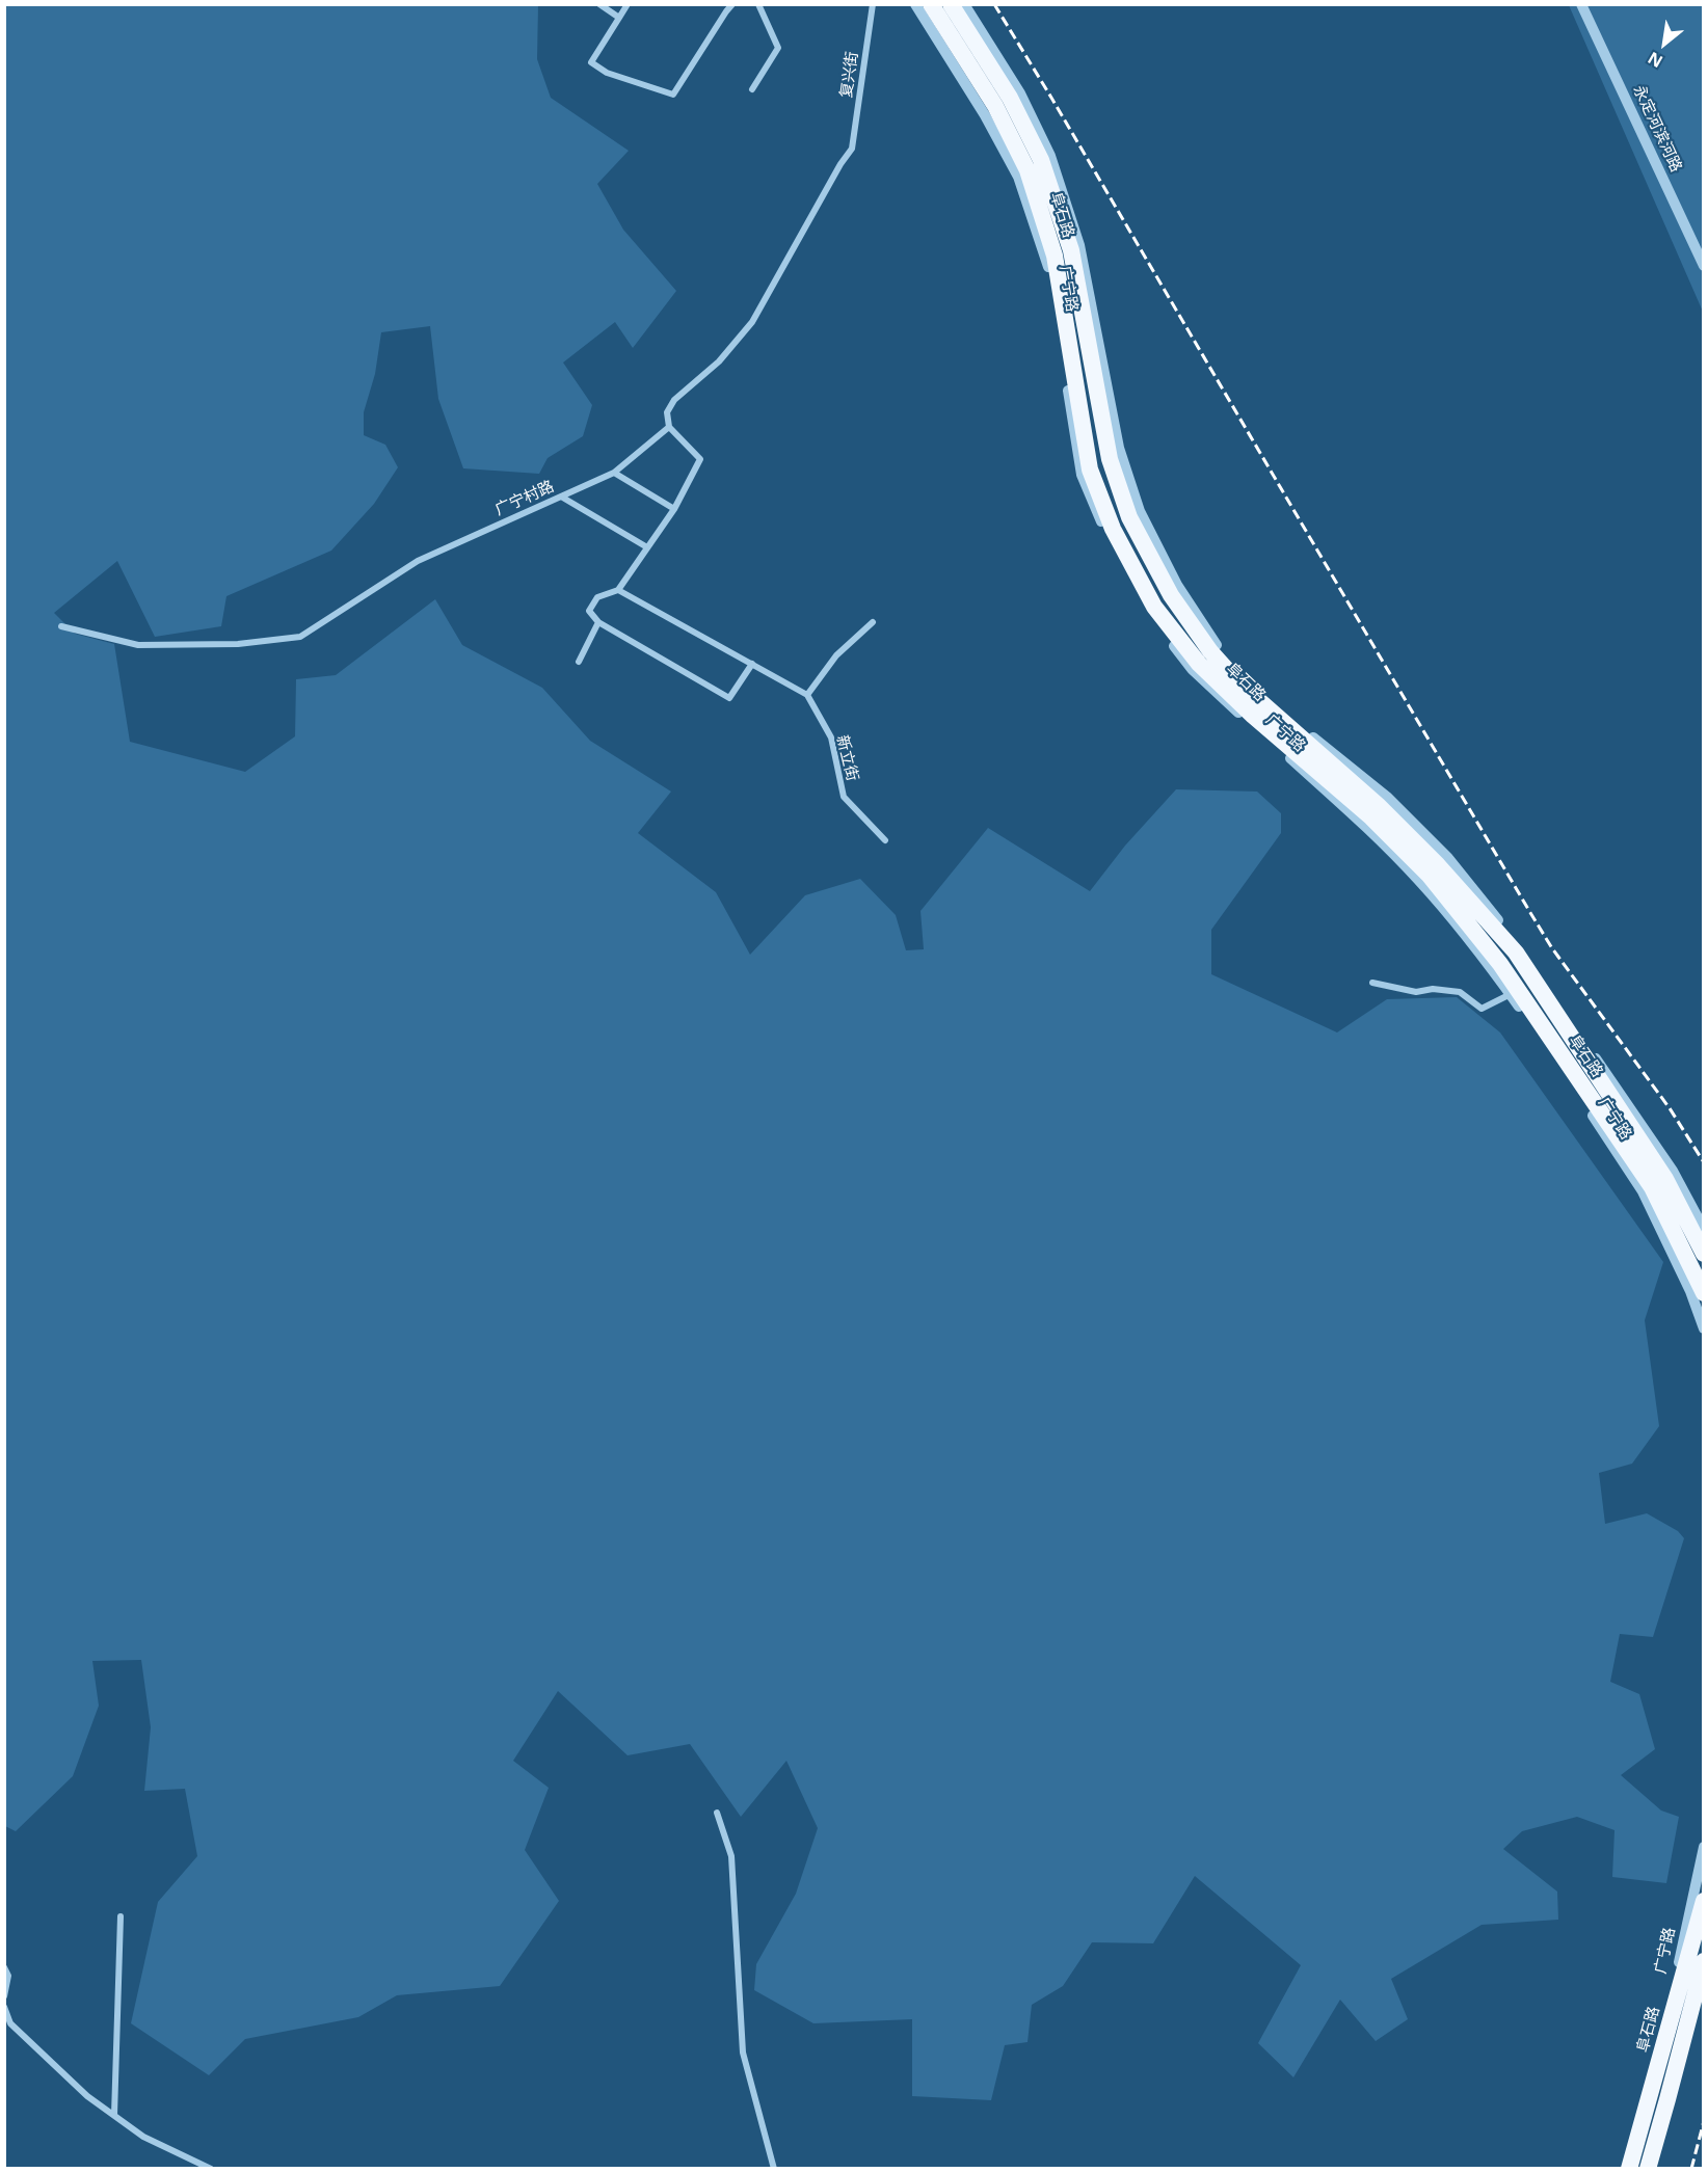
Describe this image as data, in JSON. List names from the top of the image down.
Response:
{
  "streets": {
    "highway": ["阜石路"],
    "street": [
      "复兴街",
      "永定河滨河路",
      "广宁路",
      "广宁村路",
      "新立街"
    ]
  },
  "crossings": [
    ["复兴街", "广宁村路"],
    ["阜石路", "广宁路"]
  ],
  "north": "bottom left"
}
